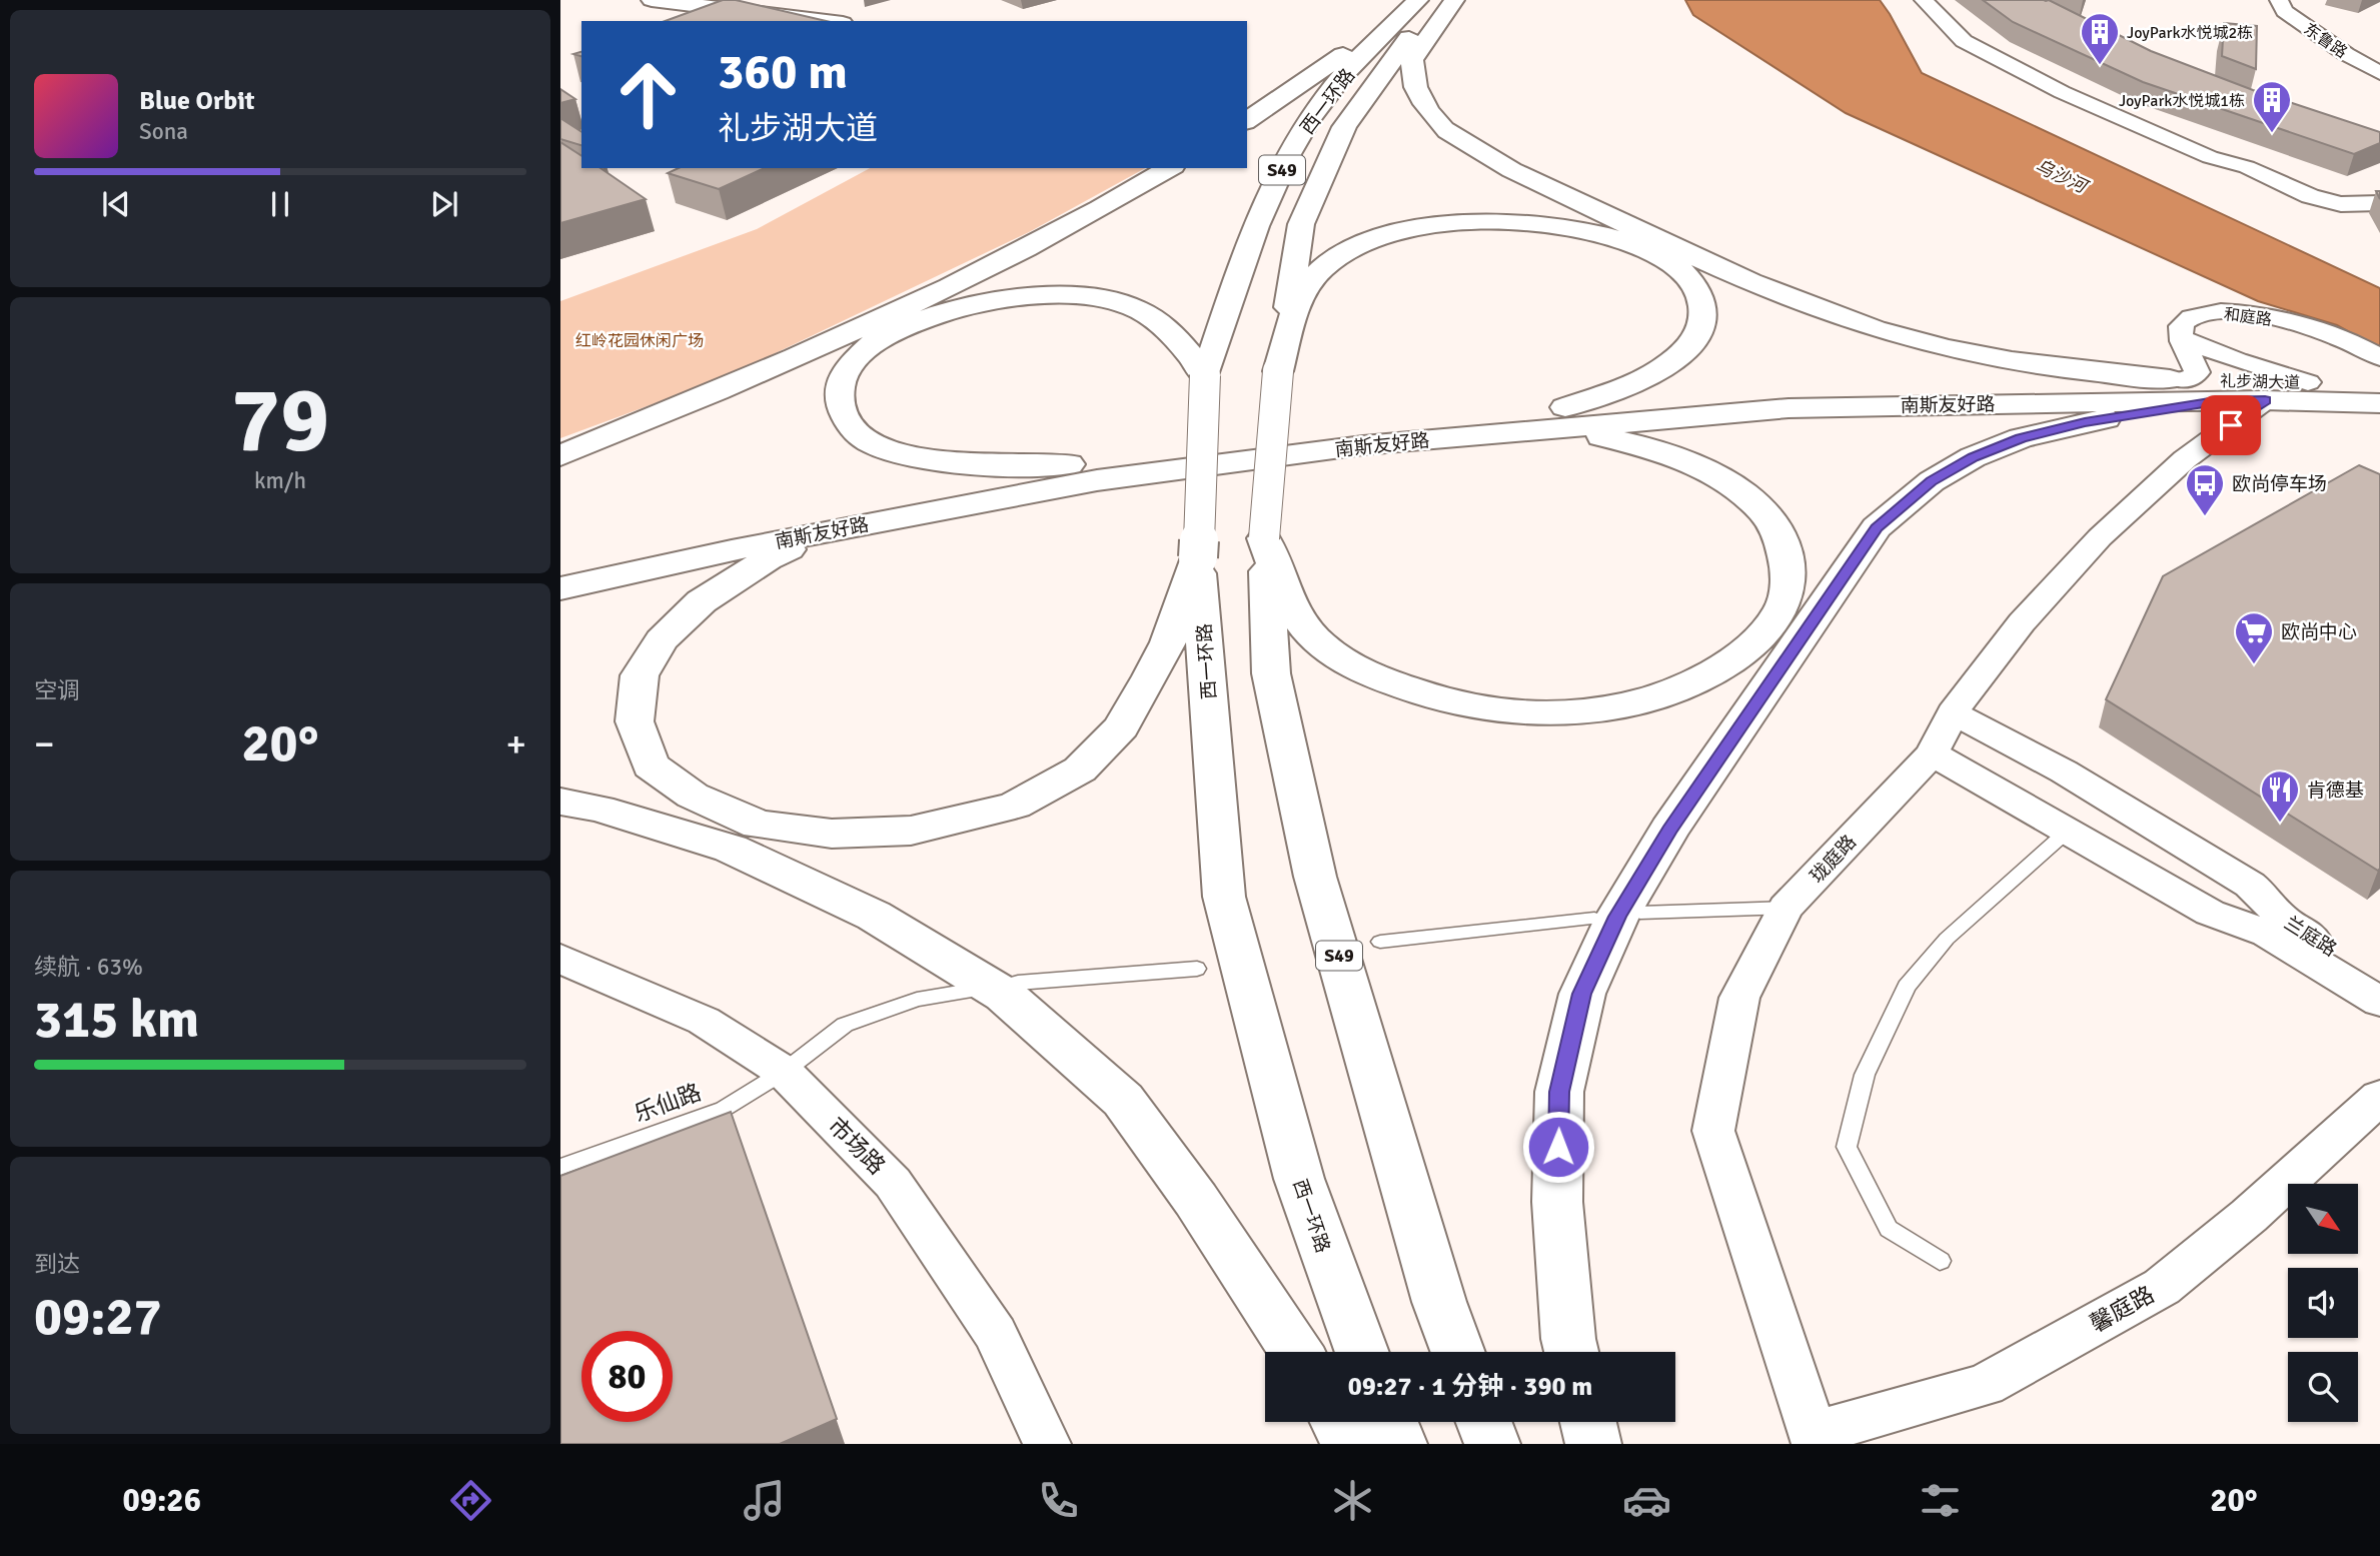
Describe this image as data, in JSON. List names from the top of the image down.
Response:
{
  "streets": {
    "main road": [
      "西一环路",
      "S49",
      "礼步湖大道",
      "南斯友好路"
    ],
    "street": [
      "东鲁路",
      "和庭路",
      "珑庭路",
      "兰庭路",
      "市场路",
      "馨庭路"
    ],
    "lane": ["乐仙路"]
  },
  "crossings": [
    ["礼步湖大道", "南斯友好路"],
    ["礼步湖大道", "珑庭路"],
    ["珑庭路", "兰庭路"],
    ["珑庭路", "馨庭路"],
    ["乐仙路", "市场路"]
  ],
  "water": ["乌沙河"],
  "parks": ["红岭花园休闲广场"],
  "places": {
    "building": ["JoyPark水悦城2栋", "JoyPark水悦城1栋"],
    "bus stop": ["欧尚停车场"],
    "supermarket": ["欧尚中心"],
    "restaurant": ["肯德基"]
  },
  "north": "bottom right",
  "page": {
    "turn": ["360 m", "礼步湖大道"],
    "song": ["Blue Orbit", "Sona"],
    "tile": [
      ["79", "km/h"],
      "空调",
      ["续航 · 63%", "315 km"],
      ["到达", "09:27"]
    ],
    "heat": ["−", "20°", "+"],
    "limit": "80",
    "trip": "09:27 · 1 分钟 · 390 m",
    "tabs": ["09:26", "20°"]
  }
}
